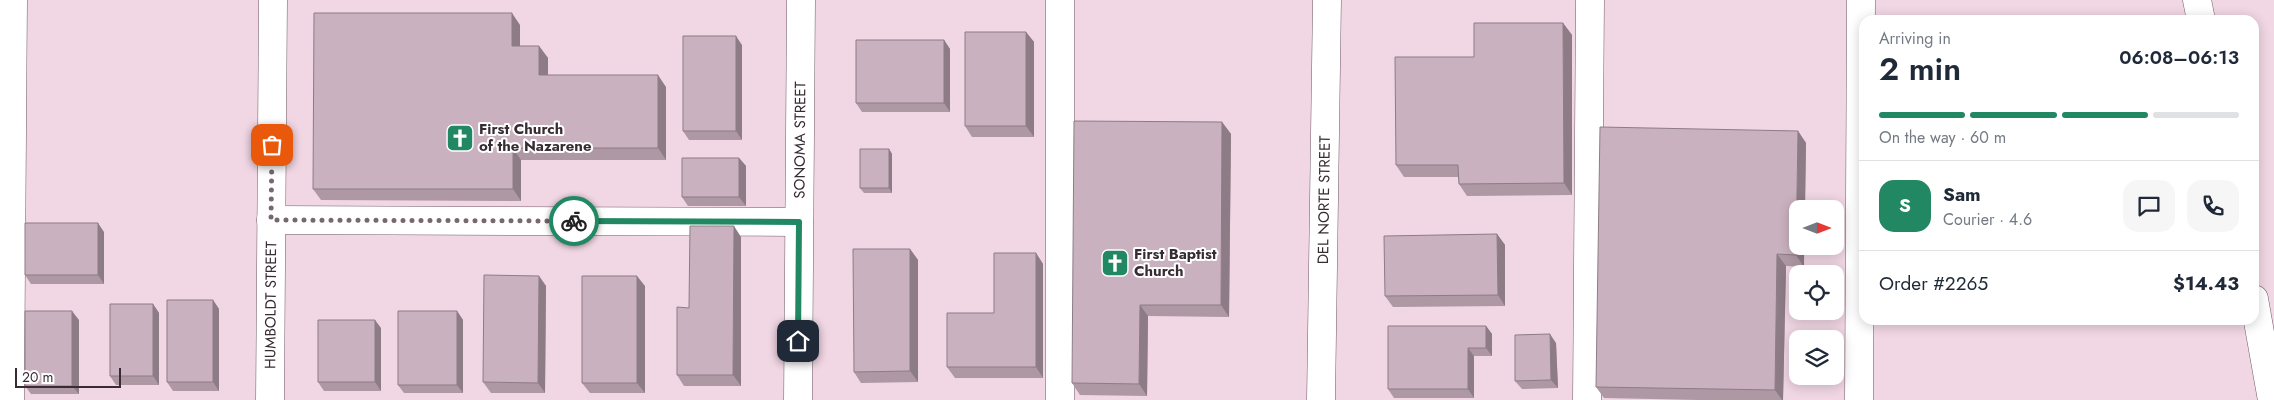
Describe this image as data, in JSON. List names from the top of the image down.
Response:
{
  "streets": {
    "street": ["SONOMA STREET", "DEL NORTE STREET", "HUMBOLDT STREET"]
  },
  "places": {
    "church": ["First Church of the Nazarene", "First Baptist Church"]
  },
  "scale_bar": "20 m",
  "north": "right",
  "page": {
    "heading": ["2 min", "Arriving in", "06:08–06:13"],
    "panel": [
      "Sam",
      "Courier · 4.6",
      "Order #2265",
      "$14.43"
    ],
    "bar": "On the way · 60 m",
    "round": "S",
    "scale": "20 m"
  }
}
